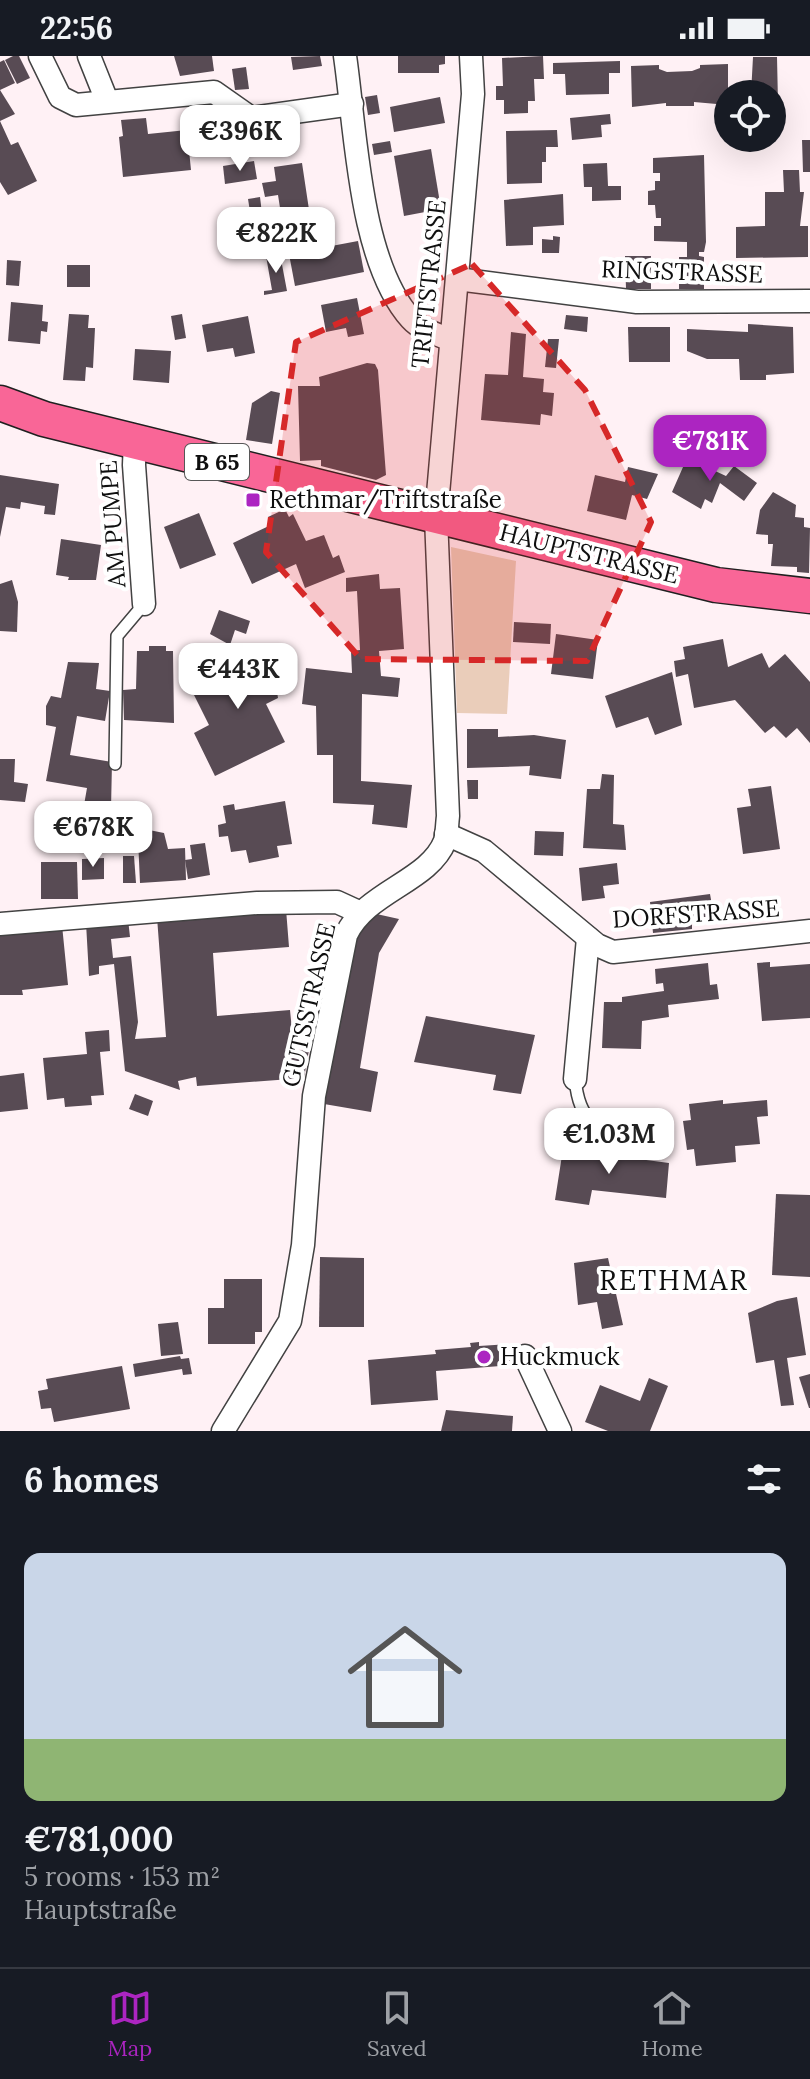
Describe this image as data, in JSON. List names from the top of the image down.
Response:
{
  "streets": {
    "main road": ["B 65", "HAUPTSTRASSE"],
    "street": [
      "RINGSTRASSE",
      "TRIFTSTRASSE",
      "AM PUMPE",
      "DORFSTRASSE",
      "GUTSSTRASSE"
    ]
  },
  "crossings": [
    ["RINGSTRASSE", "TRIFTSTRASSE"],
    ["TRIFTSTRASSE", "HAUPTSTRASSE"],
    ["AM PUMPE", "HAUPTSTRASSE"],
    ["DORFSTRASSE", "GUTSSTRASSE"]
  ],
  "districts": ["RETHMAR"],
  "places": {
    "transit": ["Rethmar/Triftstraße"],
    "other": ["Huckmuck"]
  },
  "page": {
    "status": "22:56",
    "price": [
      "€396K",
      "€822K",
      "€781K",
      "€443K",
      "€678K",
      "€1.03M"
    ],
    "heading": "6 homes",
    "list": [
      {
        "name": "€781,000",
        "note": "5 rooms · 153 m² · Hauptstraße"
      }
    ],
    "tabs": ["Map", "Saved", "Home"]
  }
}
